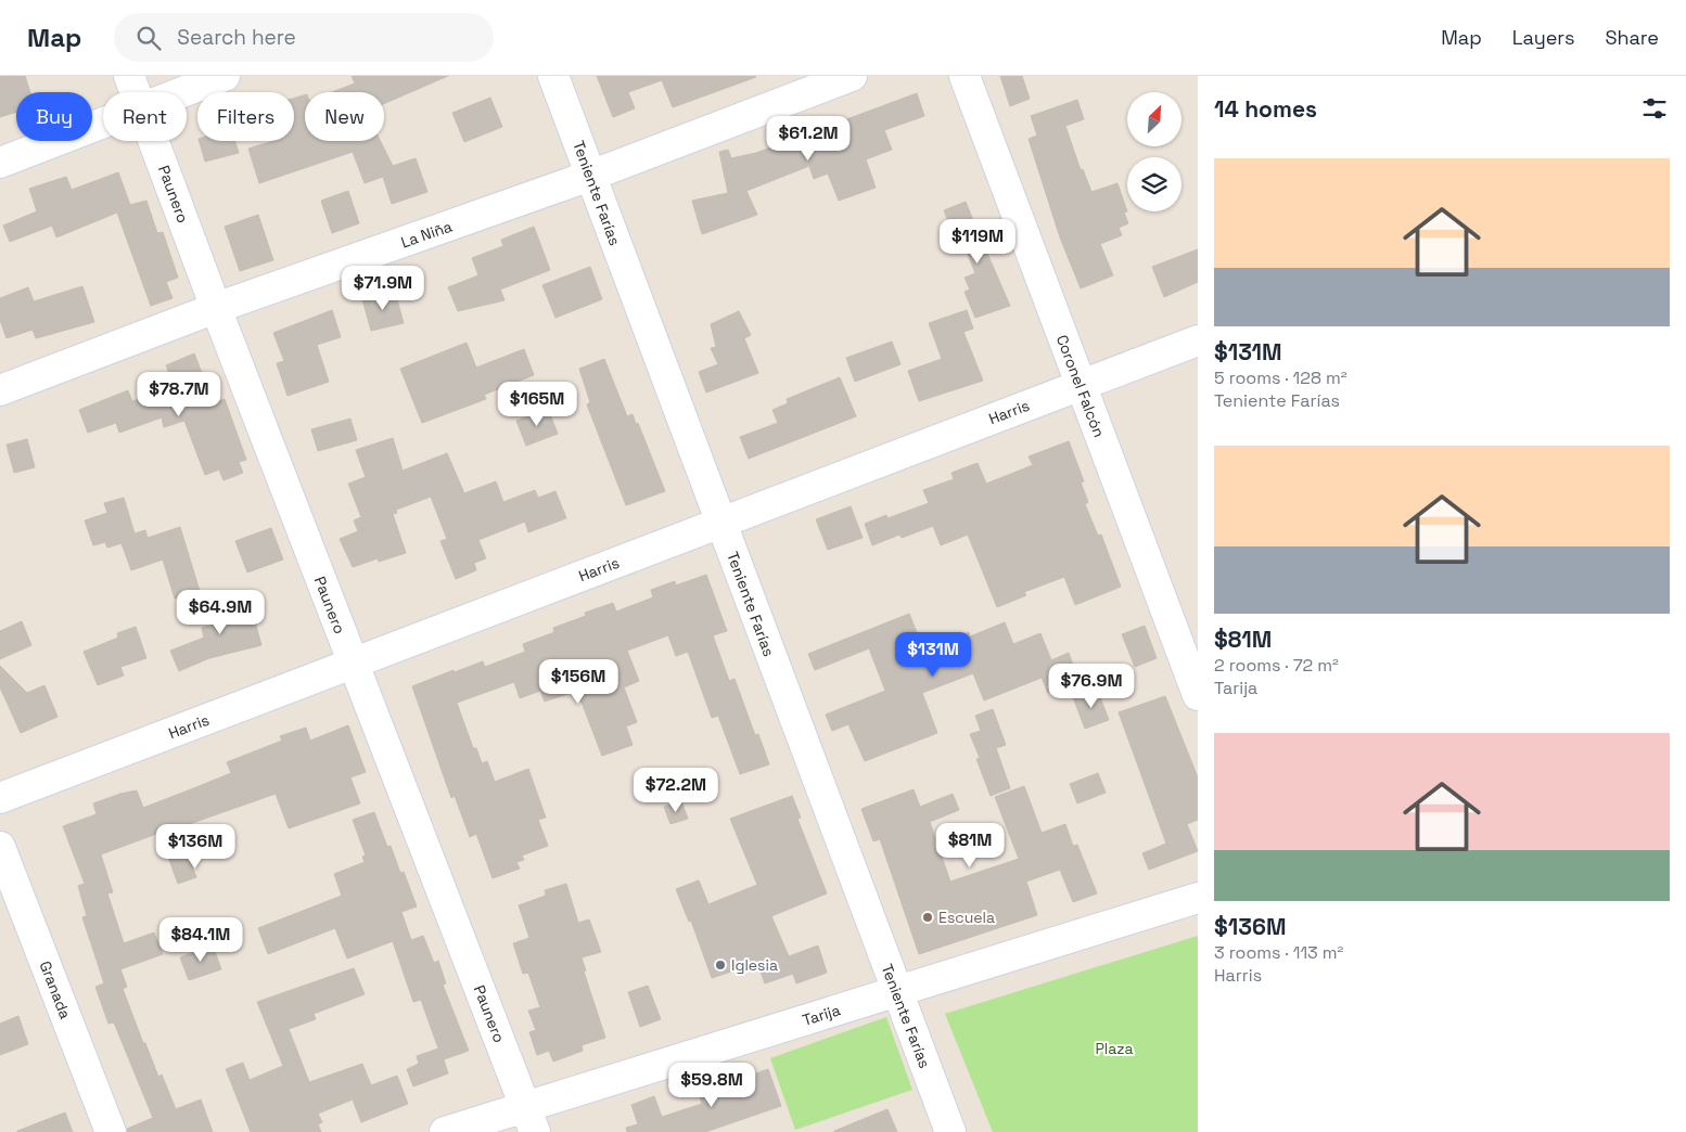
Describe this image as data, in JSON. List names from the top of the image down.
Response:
{
  "streets": {
    "street": [
      "Teniente Farías",
      "Paunero",
      "La Niña",
      "Coronel Falcón",
      "Harris",
      "Granada",
      "Tarija"
    ]
  },
  "crossings": [
    ["Teniente Farías", "La Niña"],
    ["Teniente Farías", "Harris"],
    ["Teniente Farías", "Tarija"],
    ["Paunero", "La Niña"],
    ["Paunero", "Harris"],
    ["Paunero", "Tarija"],
    ["Coronel Falcón", "Harris"]
  ],
  "parks": ["Plaza"],
  "places": ["Escuela", "Iglesia"],
  "north": "top right",
  "page": {
    "header": "Map",
    "search": "Search here",
    "nav": ["Map", "Layers", "Share"],
    "heading": "14 homes",
    "chip": [
      "Buy",
      "Rent",
      "Filters",
      "New"
    ],
    "price": [
      "$61.2M",
      "$119M",
      "$71.9M",
      "$78.7M",
      "$165M",
      "$64.9M",
      "$131M",
      "$156M",
      "$76.9M",
      "$72.2M",
      "$81M",
      "$136M",
      "$84.1M",
      "$59.8M"
    ],
    "list": [
      {
        "name": "$131M",
        "note": "5 rooms · 128 m² · Teniente Farías"
      },
      {
        "name": "$81M",
        "note": "2 rooms · 72 m² · Tarija"
      },
      {
        "name": "$136M",
        "note": "3 rooms · 113 m² · Harris"
      }
    ]
  }
}
